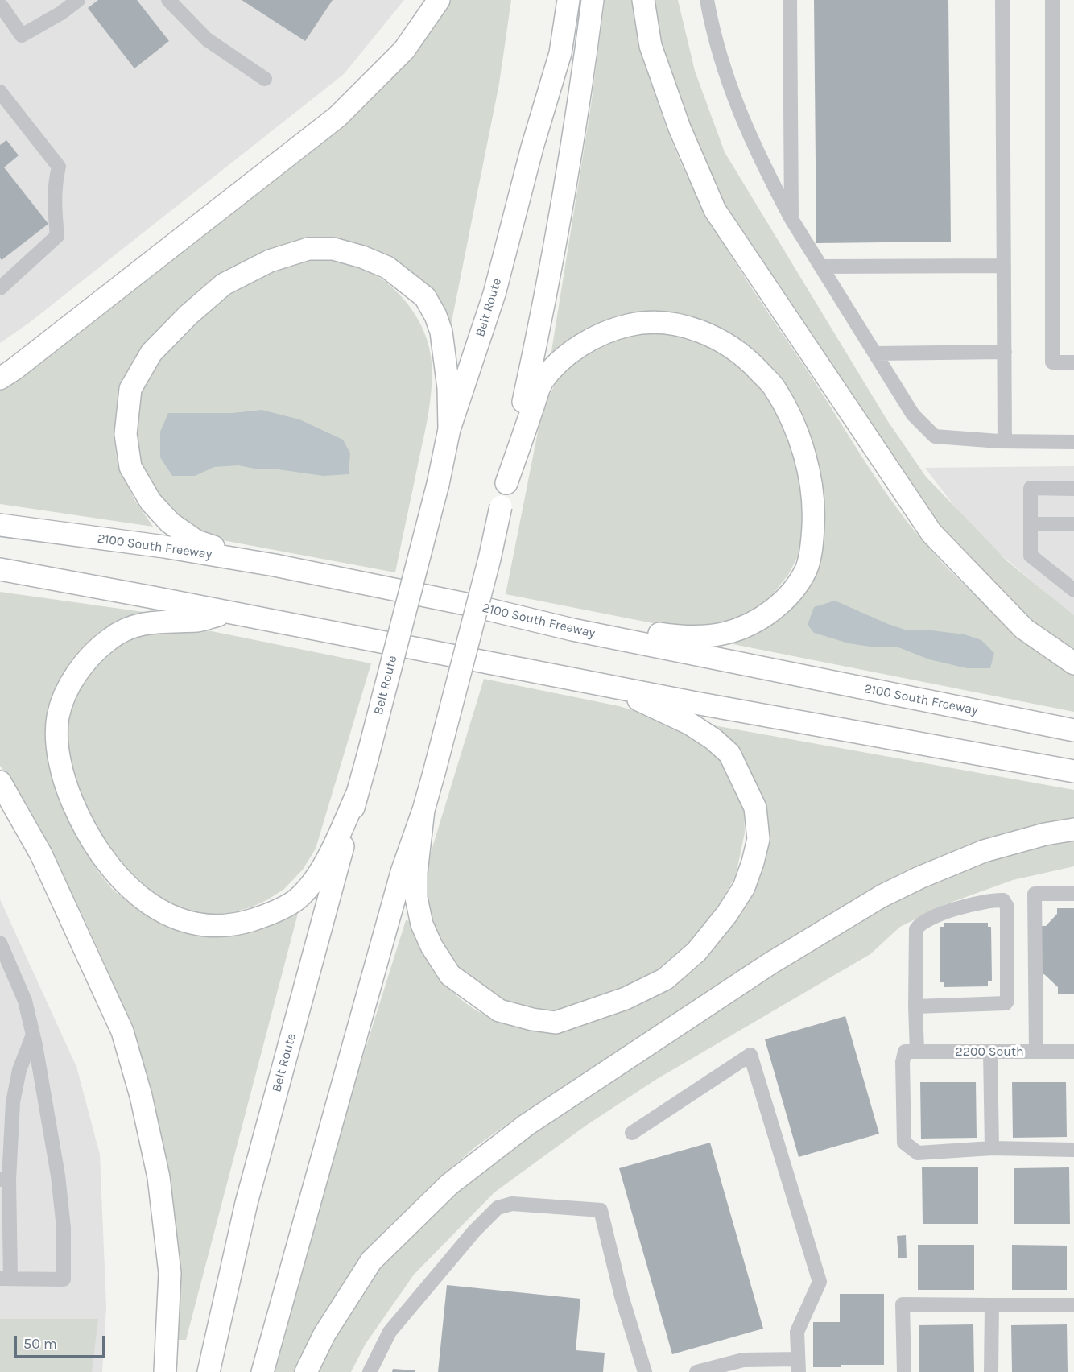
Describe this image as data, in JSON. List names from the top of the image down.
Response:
{
  "streets": {
    "highway": ["Belt Route", "2100 South Freeway"],
    "street": ["2200 South"]
  },
  "scale_bar": "50 m"
}
